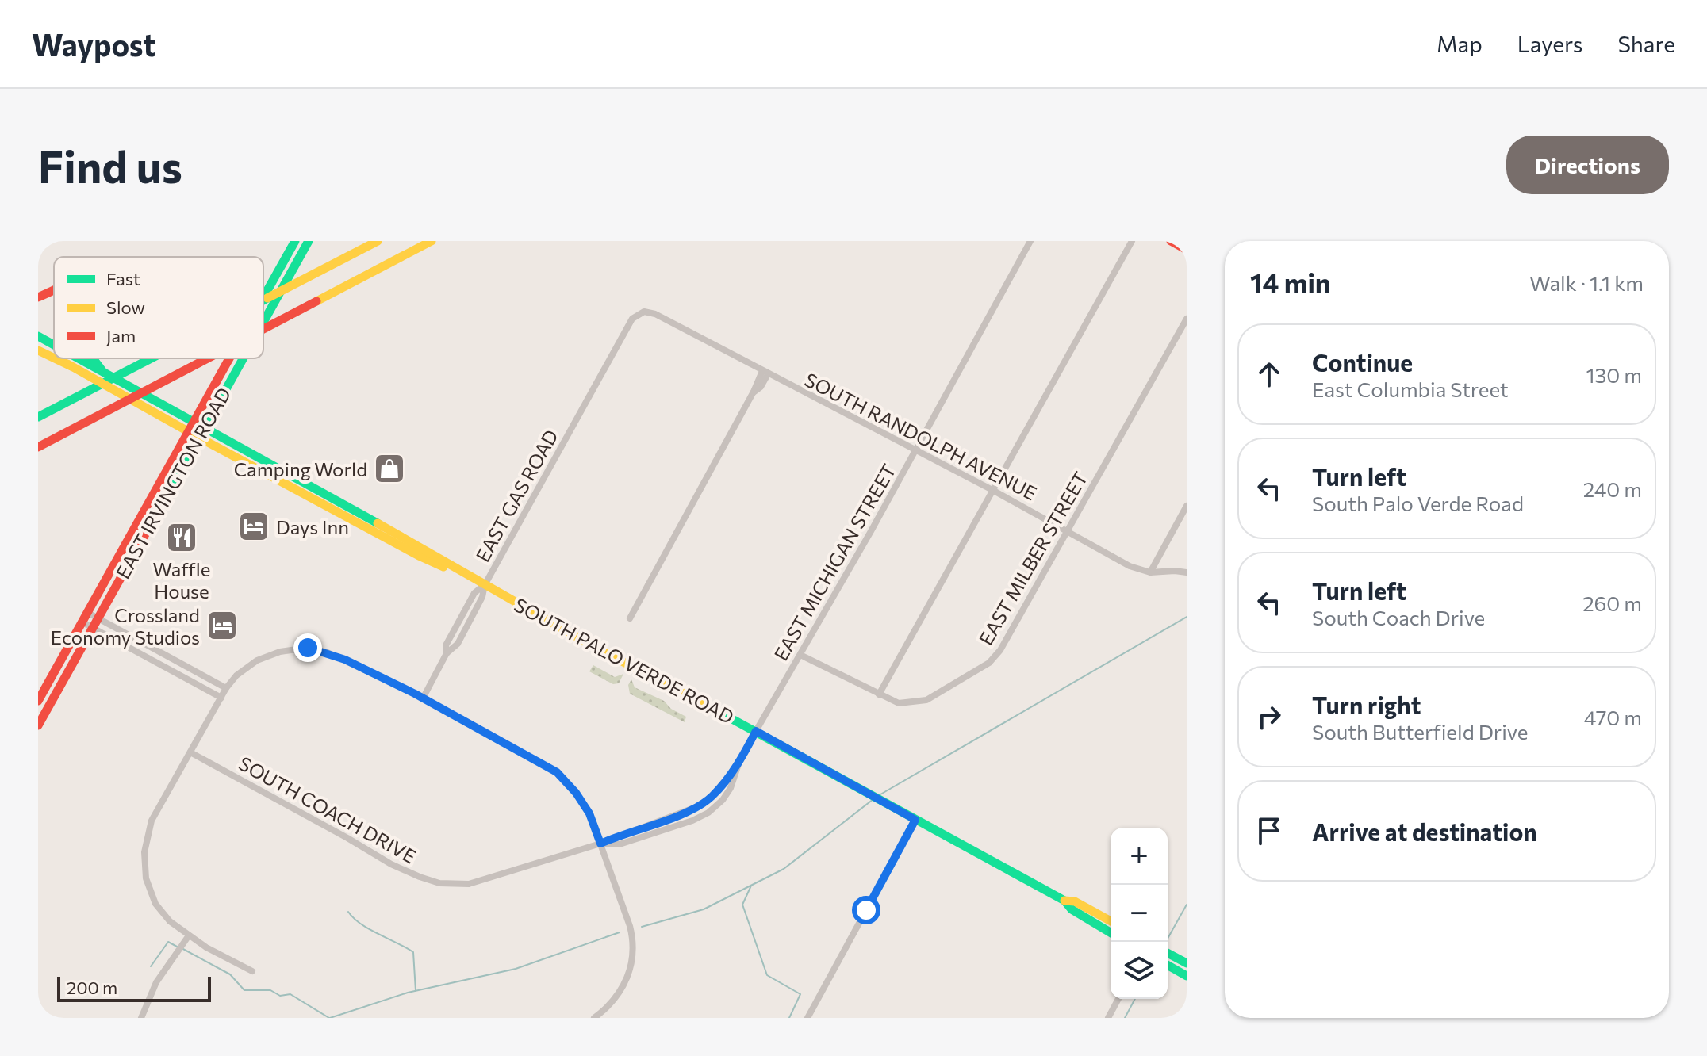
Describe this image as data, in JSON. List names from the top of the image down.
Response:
{
  "streets": {
    "main road": ["EAST IRVINGTON ROAD", "SOUTH PALO VERDE ROAD"],
    "street": [
      "SOUTH RANDOLPH AVENUE",
      "EAST GAS ROAD",
      "EAST MILBER STREET",
      "EAST MICHIGAN STREET",
      "SOUTH COACH DRIVE"
    ]
  },
  "crossings": [
    ["SOUTH RANDOLPH AVENUE", "EAST GAS ROAD"],
    ["SOUTH RANDOLPH AVENUE", "EAST MILBER STREET"],
    ["SOUTH RANDOLPH AVENUE", "EAST MICHIGAN STREET"],
    ["EAST IRVINGTON ROAD", "SOUTH PALO VERDE ROAD"],
    ["EAST GAS ROAD", "SOUTH PALO VERDE ROAD"],
    ["EAST MILBER STREET", "EAST MICHIGAN STREET"],
    ["EAST MICHIGAN STREET", "SOUTH PALO VERDE ROAD"],
    ["EAST MICHIGAN STREET", "SOUTH COACH DRIVE"],
    ["SOUTH PALO VERDE ROAD", "SOUTH COACH DRIVE"]
  ],
  "places": {
    "shop": ["Camping World"],
    "hotel": ["Days Inn", "Crossland Economy Studios"],
    "restaurant": ["Waffle House"]
  },
  "legend": ["Fast", "Slow", "Jam"],
  "scale_bar": "200 m",
  "page": {
    "header": "Waypost",
    "nav": ["Map", "Layers", "Share"],
    "buttons": "Directions",
    "title": "Find us",
    "heading": ["14 min", "Walk · 1.1 km"],
    "list": [
      ["Continue", "East Columbia Street", "130 m"],
      ["Turn left", "South Palo Verde Road", "240 m"],
      ["Turn left", "South Coach Drive", "260 m"],
      ["Turn right", "South Butterfield Drive", "470 m"],
      "Arrive at destination"
    ],
    "map_buttons": ["+", "−"],
    "scale": "200 m"
  }
}
